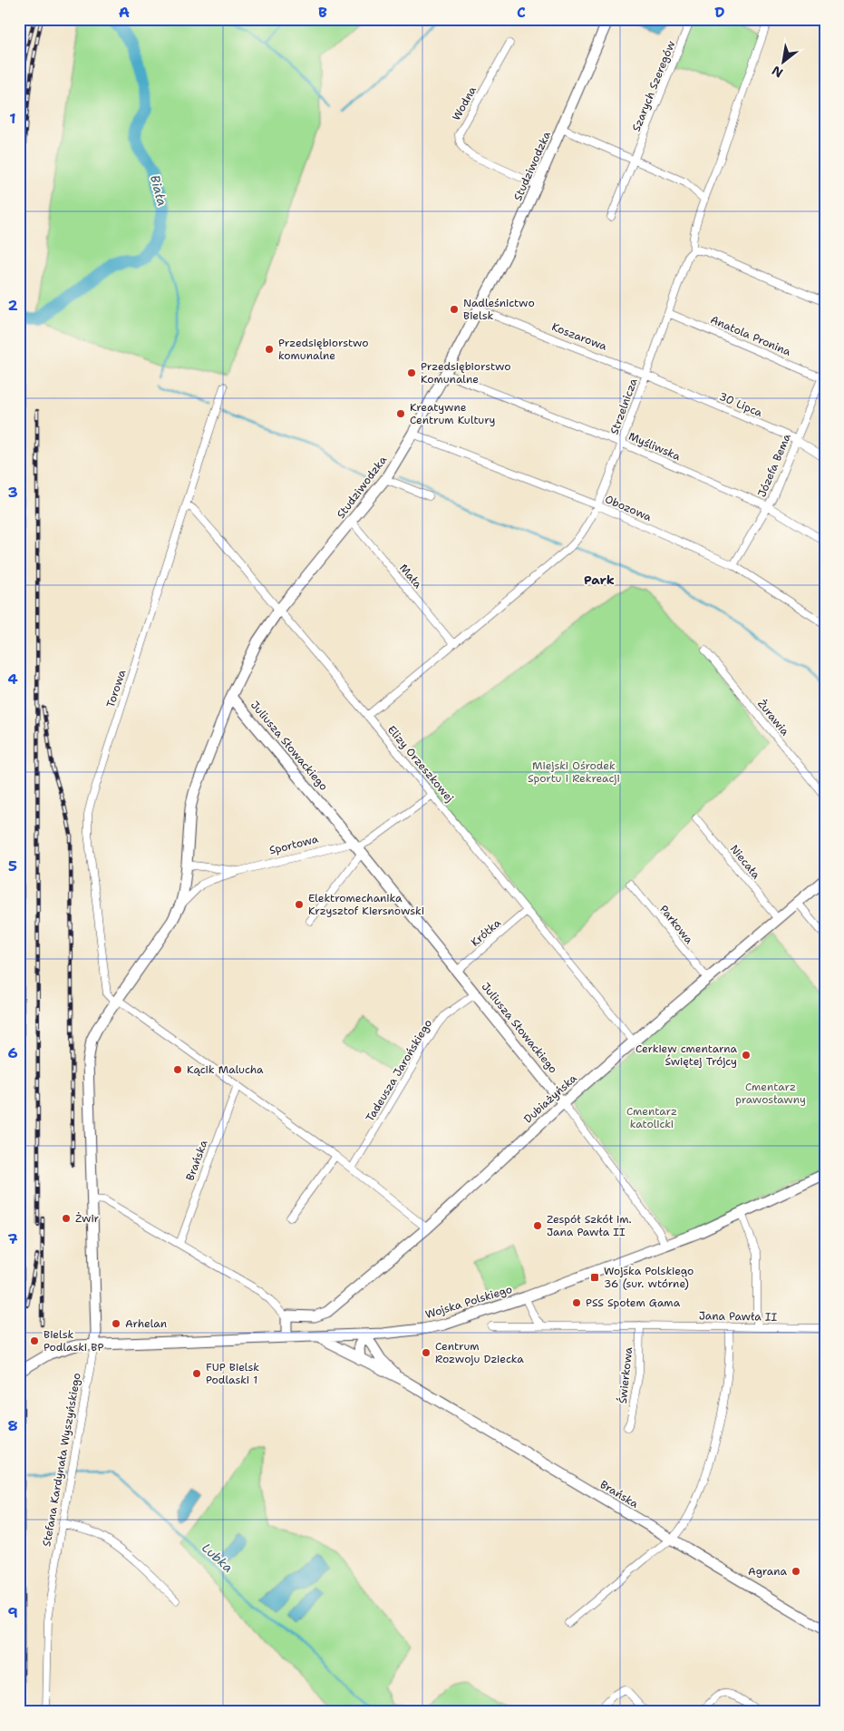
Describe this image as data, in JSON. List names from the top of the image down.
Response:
{
  "streets": {
    "street": [
      "Szarych Szeregów",
      "Wodna",
      "Studziwodzka",
      "Anatola Pronina",
      "Koszarowa",
      "30 Lipca",
      "Strzelnicza",
      "Myśliwska",
      "Józefa Bema",
      "Obozowa",
      "Mała",
      "Torowa",
      "Żurawia",
      "Juliusza Słowackiego",
      "Elizy Orzeszkowej",
      "Sportowa",
      "Niecała",
      "Parkowa",
      "Krótka",
      "Tadeusza Jarońskiego",
      "Dubiażyńska",
      "Brańska",
      "Wojska Polskiego",
      "Jana Pawła II",
      "Świerkowa",
      "Stefana Kardynała Wyszyńskiego"
    ]
  },
  "crossings": [
    ["Wodna", "Studziwodzka"],
    ["Studziwodzka", "Koszarowa"],
    ["Studziwodzka", "Myśliwska"],
    ["Studziwodzka", "Obozowa"],
    ["Studziwodzka", "Mała"],
    ["Studziwodzka", "Juliusza Słowackiego"],
    ["Studziwodzka", "Elizy Orzeszkowej"],
    ["Studziwodzka", "Sportowa"],
    ["Anatola Pronina", "Strzelnicza"],
    ["Anatola Pronina", "Józefa Bema"],
    ["Koszarowa", "30 Lipca"],
    ["Koszarowa", "Strzelnicza"],
    ["30 Lipca", "Strzelnicza"],
    ["30 Lipca", "Józefa Bema"],
    ["Strzelnicza", "Myśliwska"],
    ["Strzelnicza", "Obozowa"],
    ["Strzelnicza", "Mała"],
    ["Strzelnicza", "Elizy Orzeszkowej"],
    ["Myśliwska", "Józefa Bema"],
    ["Józefa Bema", "Obozowa"],
    ["Torowa", "Elizy Orzeszkowej"],
    ["Torowa", "Sportowa"],
    ["Torowa", "Stefana Kardynała Wyszyńskiego"],
    ["Juliusza Słowackiego", "Sportowa"],
    ["Juliusza Słowackiego", "Krótka"],
    ["Juliusza Słowackiego", "Tadeusza Jarońskiego"],
    ["Juliusza Słowackiego", "Dubiażyńska"],
    ["Juliusza Słowackiego", "Wojska Polskiego"],
    ["Elizy Orzeszkowej", "Sportowa"],
    ["Elizy Orzeszkowej", "Krótka"],
    ["Elizy Orzeszkowej", "Dubiażyńska"],
    ["Sportowa", "Stefana Kardynała Wyszyńskiego"],
    ["Niecała", "Dubiażyńska"],
    ["Parkowa", "Dubiażyńska"],
    ["Brańska", "Wojska Polskiego"],
    ["Wojska Polskiego", "Stefana Kardynała Wyszyńskiego"],
    ["Jana Pawła II", "Świerkowa"]
  ],
  "districts": ["Park"],
  "water": ["Biała", "Lubka"],
  "parks": ["Miejski Ośrodek Sportu i Rekreacji", "Cmentarz prawosławny", "Cmentarz katolicki"],
  "places": {
    "other": [
      "Nadleśnictwo Bielsk",
      "Przedsiębiorstwo komunalne",
      "Przedsiębiorstwo Komunalne",
      "Kreatywne Centrum Kultury",
      "Elektromechanika Krzysztof Kiersnowski",
      "Cerkiew cmentarna Świętej Trójcy",
      "Kącik Malucha",
      "Żwir",
      "Zespół Szkół im. Jana Pawła II",
      "PSS Społem Gama",
      "Arhelan",
      "Bielsk Podlaski BP",
      "Centrum Rozwoju Dziecka",
      "FUP Bielsk Podlaski 1",
      "Agrana"
    ],
    "transit": ["Wojska Polskiego 36 (sur. wtórne)"]
  },
  "north": "bottom left",
  "grid": {
    "columns": [
      "A",
      "B",
      "C",
      "D"
    ],
    "rows": [
      "1",
      "2",
      "3",
      "4",
      "5",
      "6",
      "7",
      "8",
      "9"
    ]
  }
}
